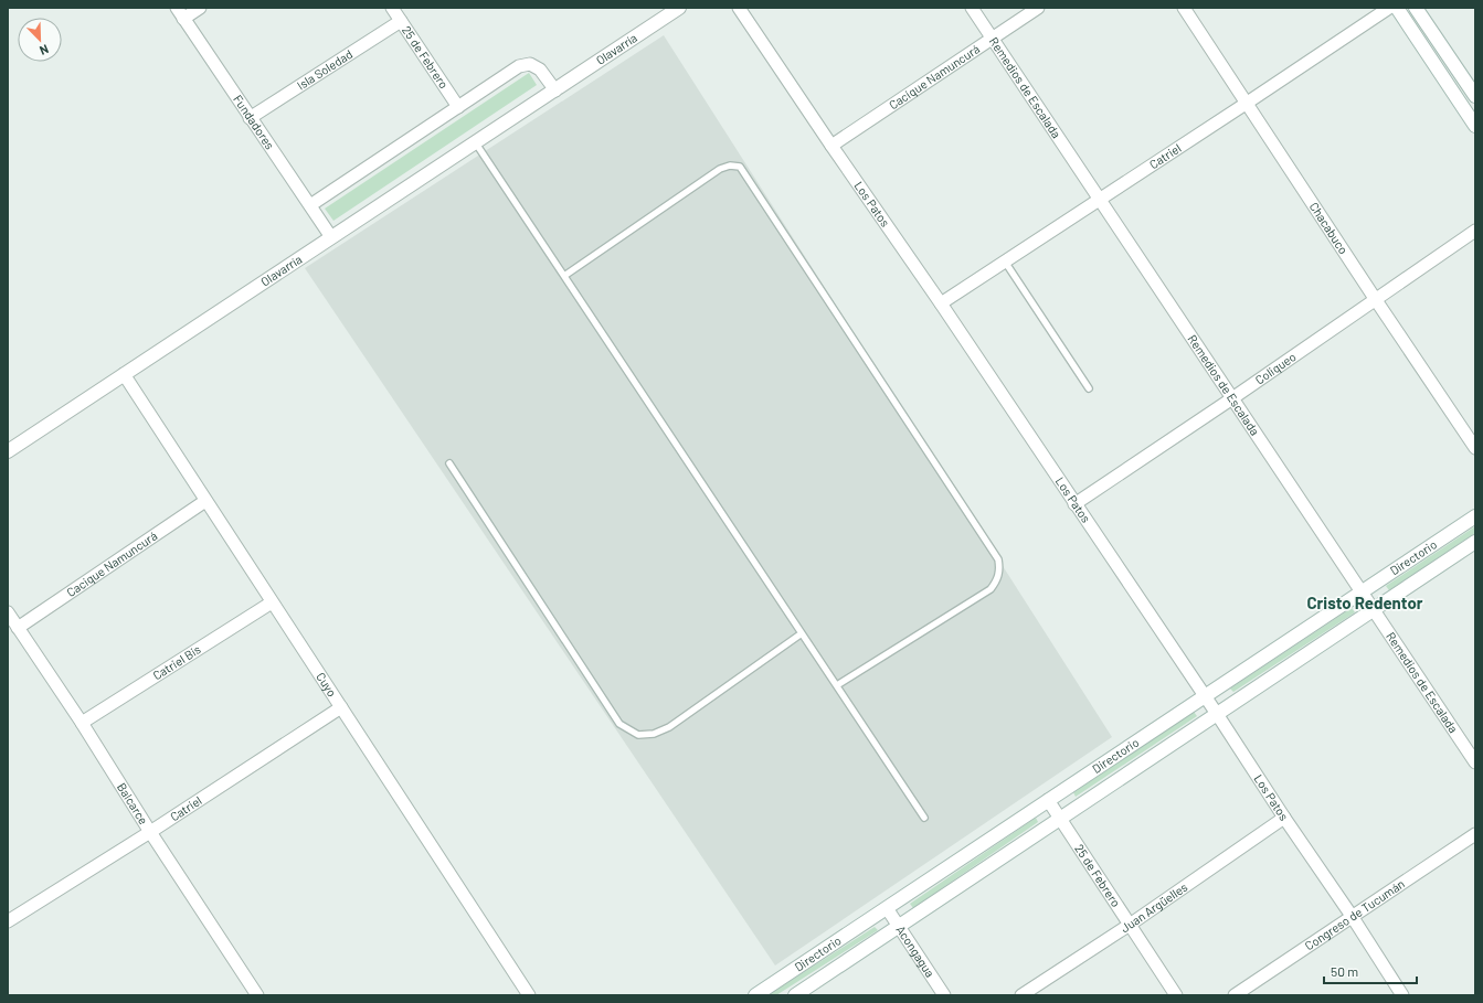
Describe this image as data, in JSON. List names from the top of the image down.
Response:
{
  "streets": {
    "main road": ["Olavarría", "Directorio"],
    "street": [
      "25 de Febrero",
      "Isla Soledad",
      "Cacique Namuncurá",
      "Remedios de Escalada",
      "Fundadores",
      "Catriel",
      "Los Patos",
      "Chacabuco",
      "Coliqueo",
      "Catriel Bis",
      "Cuyo",
      "Balcarce",
      "Juan Argüelles",
      "Congreso de Tucumán",
      "Acongagua"
    ]
  },
  "crossings": [
    ["Olavarría", "Fundadores"],
    ["Olavarría", "Cuyo"],
    ["25 de Febrero", "Isla Soledad"],
    ["25 de Febrero", "Directorio"],
    ["25 de Febrero", "Juan Argüelles"],
    ["Isla Soledad", "Fundadores"],
    ["Cacique Namuncurá", "Remedios de Escalada"],
    ["Cacique Namuncurá", "Los Patos"],
    ["Cacique Namuncurá", "Cuyo"],
    ["Cacique Namuncurá", "Balcarce"],
    ["Remedios de Escalada", "Catriel"],
    ["Remedios de Escalada", "Coliqueo"],
    ["Remedios de Escalada", "Directorio"],
    ["Catriel", "Los Patos"],
    ["Catriel", "Chacabuco"],
    ["Catriel", "Cuyo"],
    ["Catriel", "Balcarce"],
    ["Los Patos", "Coliqueo"],
    ["Los Patos", "Directorio"],
    ["Los Patos", "Juan Argüelles"],
    ["Los Patos", "Congreso de Tucumán"],
    ["Chacabuco", "Coliqueo"],
    ["Directorio", "Acongagua"],
    ["Catriel Bis", "Cuyo"],
    ["Catriel Bis", "Balcarce"]
  ],
  "districts": ["Cristo Redentor"],
  "scale_bar": "50 m",
  "north": "bottom right"
}
